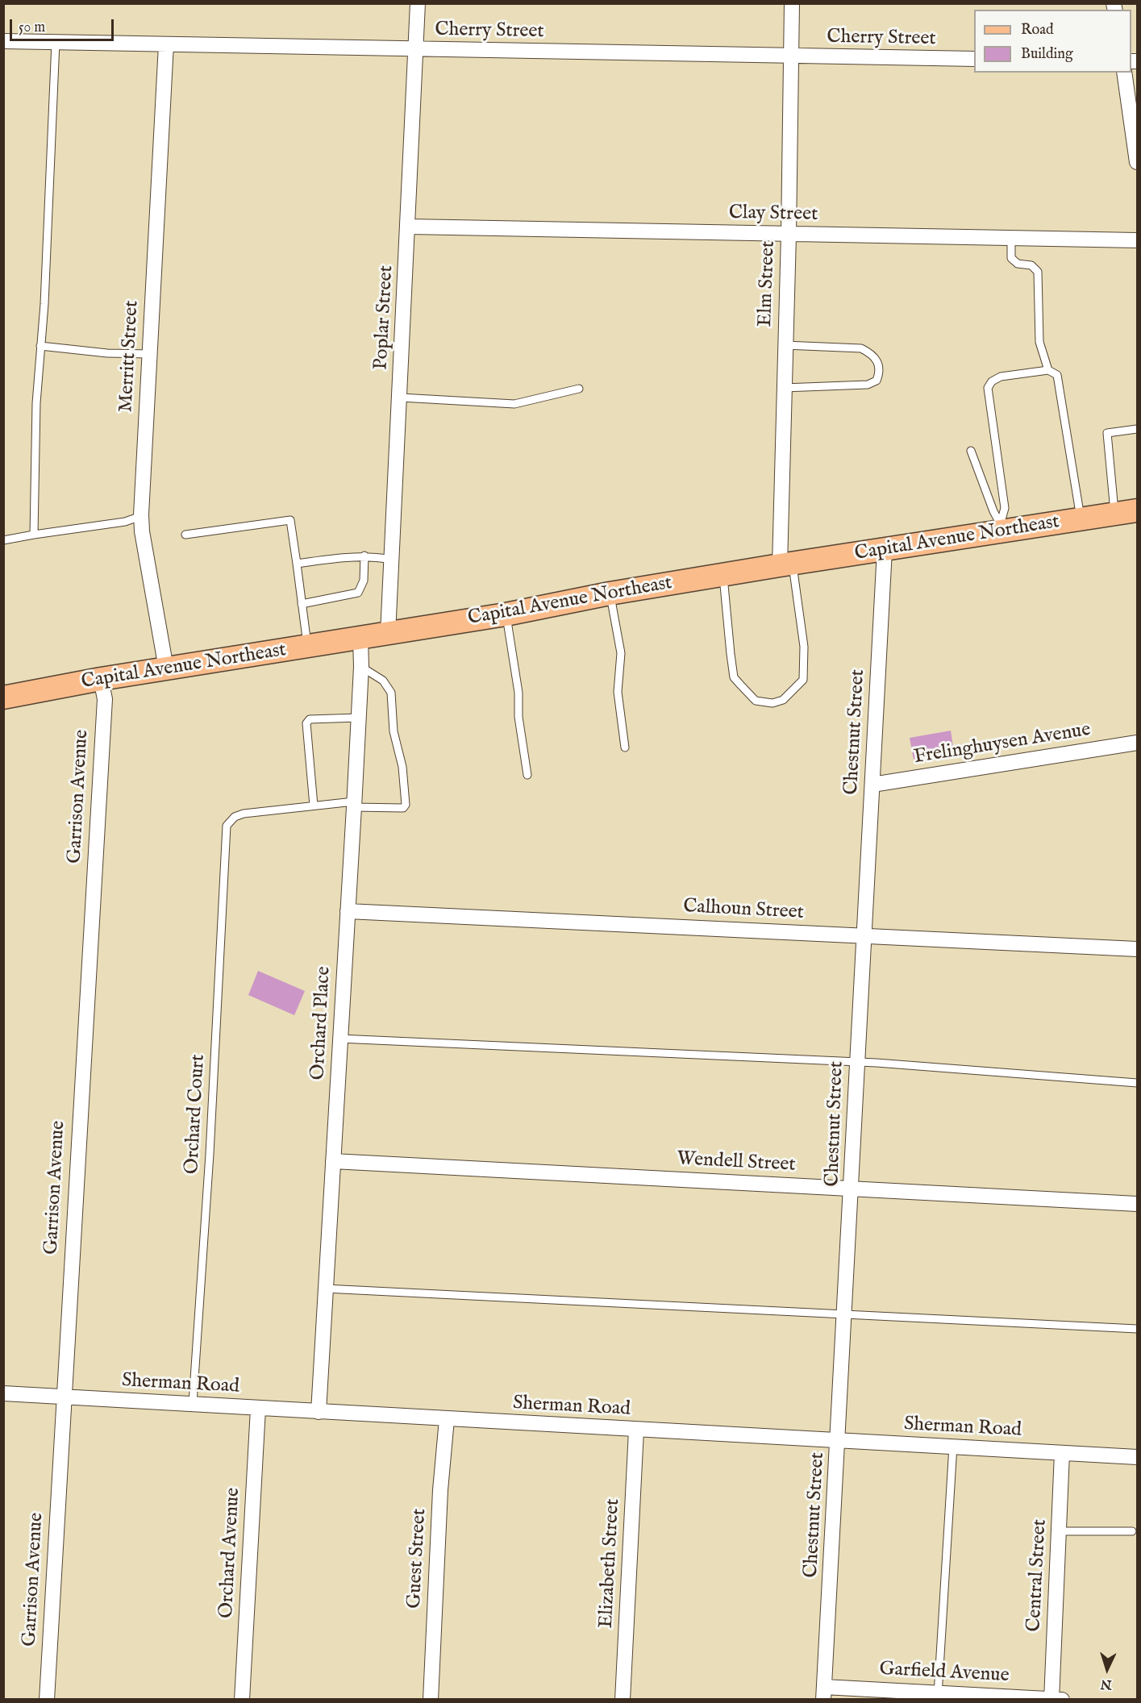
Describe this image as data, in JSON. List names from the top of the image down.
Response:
{
  "streets": {
    "main road": ["Capital Avenue Northeast"],
    "street": [
      "Cherry Street",
      "Clay Street",
      "Elm Street",
      "Poplar Street",
      "Merritt Street",
      "Chestnut Street",
      "Frelinghuysen Avenue",
      "Garrison Avenue",
      "Calhoun Street",
      "Orchard Place",
      "Wendell Street",
      "Sherman Road",
      "Orchard Avenue",
      "Guest Street",
      "Elizabeth Street",
      "Central Street",
      "Garfield Avenue"
    ],
    "lane": ["Orchard Court"]
  },
  "crossings": [
    ["Cherry Street", "Elm Street"],
    ["Cherry Street", "Poplar Street"],
    ["Cherry Street", "Merritt Street"],
    ["Clay Street", "Elm Street"],
    ["Clay Street", "Poplar Street"],
    ["Elm Street", "Capital Avenue Northeast"],
    ["Poplar Street", "Capital Avenue Northeast"],
    ["Merritt Street", "Capital Avenue Northeast"],
    ["Capital Avenue Northeast", "Chestnut Street"],
    ["Capital Avenue Northeast", "Garrison Avenue"],
    ["Capital Avenue Northeast", "Orchard Place"],
    ["Chestnut Street", "Frelinghuysen Avenue"],
    ["Chestnut Street", "Calhoun Street"],
    ["Chestnut Street", "Wendell Street"],
    ["Chestnut Street", "Sherman Road"],
    ["Chestnut Street", "Garfield Avenue"],
    ["Garrison Avenue", "Sherman Road"],
    ["Calhoun Street", "Orchard Place"],
    ["Orchard Place", "Wendell Street"],
    ["Orchard Place", "Sherman Road"],
    ["Orchard Court", "Sherman Road"],
    ["Sherman Road", "Orchard Avenue"],
    ["Sherman Road", "Guest Street"],
    ["Sherman Road", "Elizabeth Street"],
    ["Sherman Road", "Central Street"],
    ["Central Street", "Garfield Avenue"]
  ],
  "legend": ["Road", "Building"],
  "scale_bar": "50 m",
  "north": "bottom"
}
